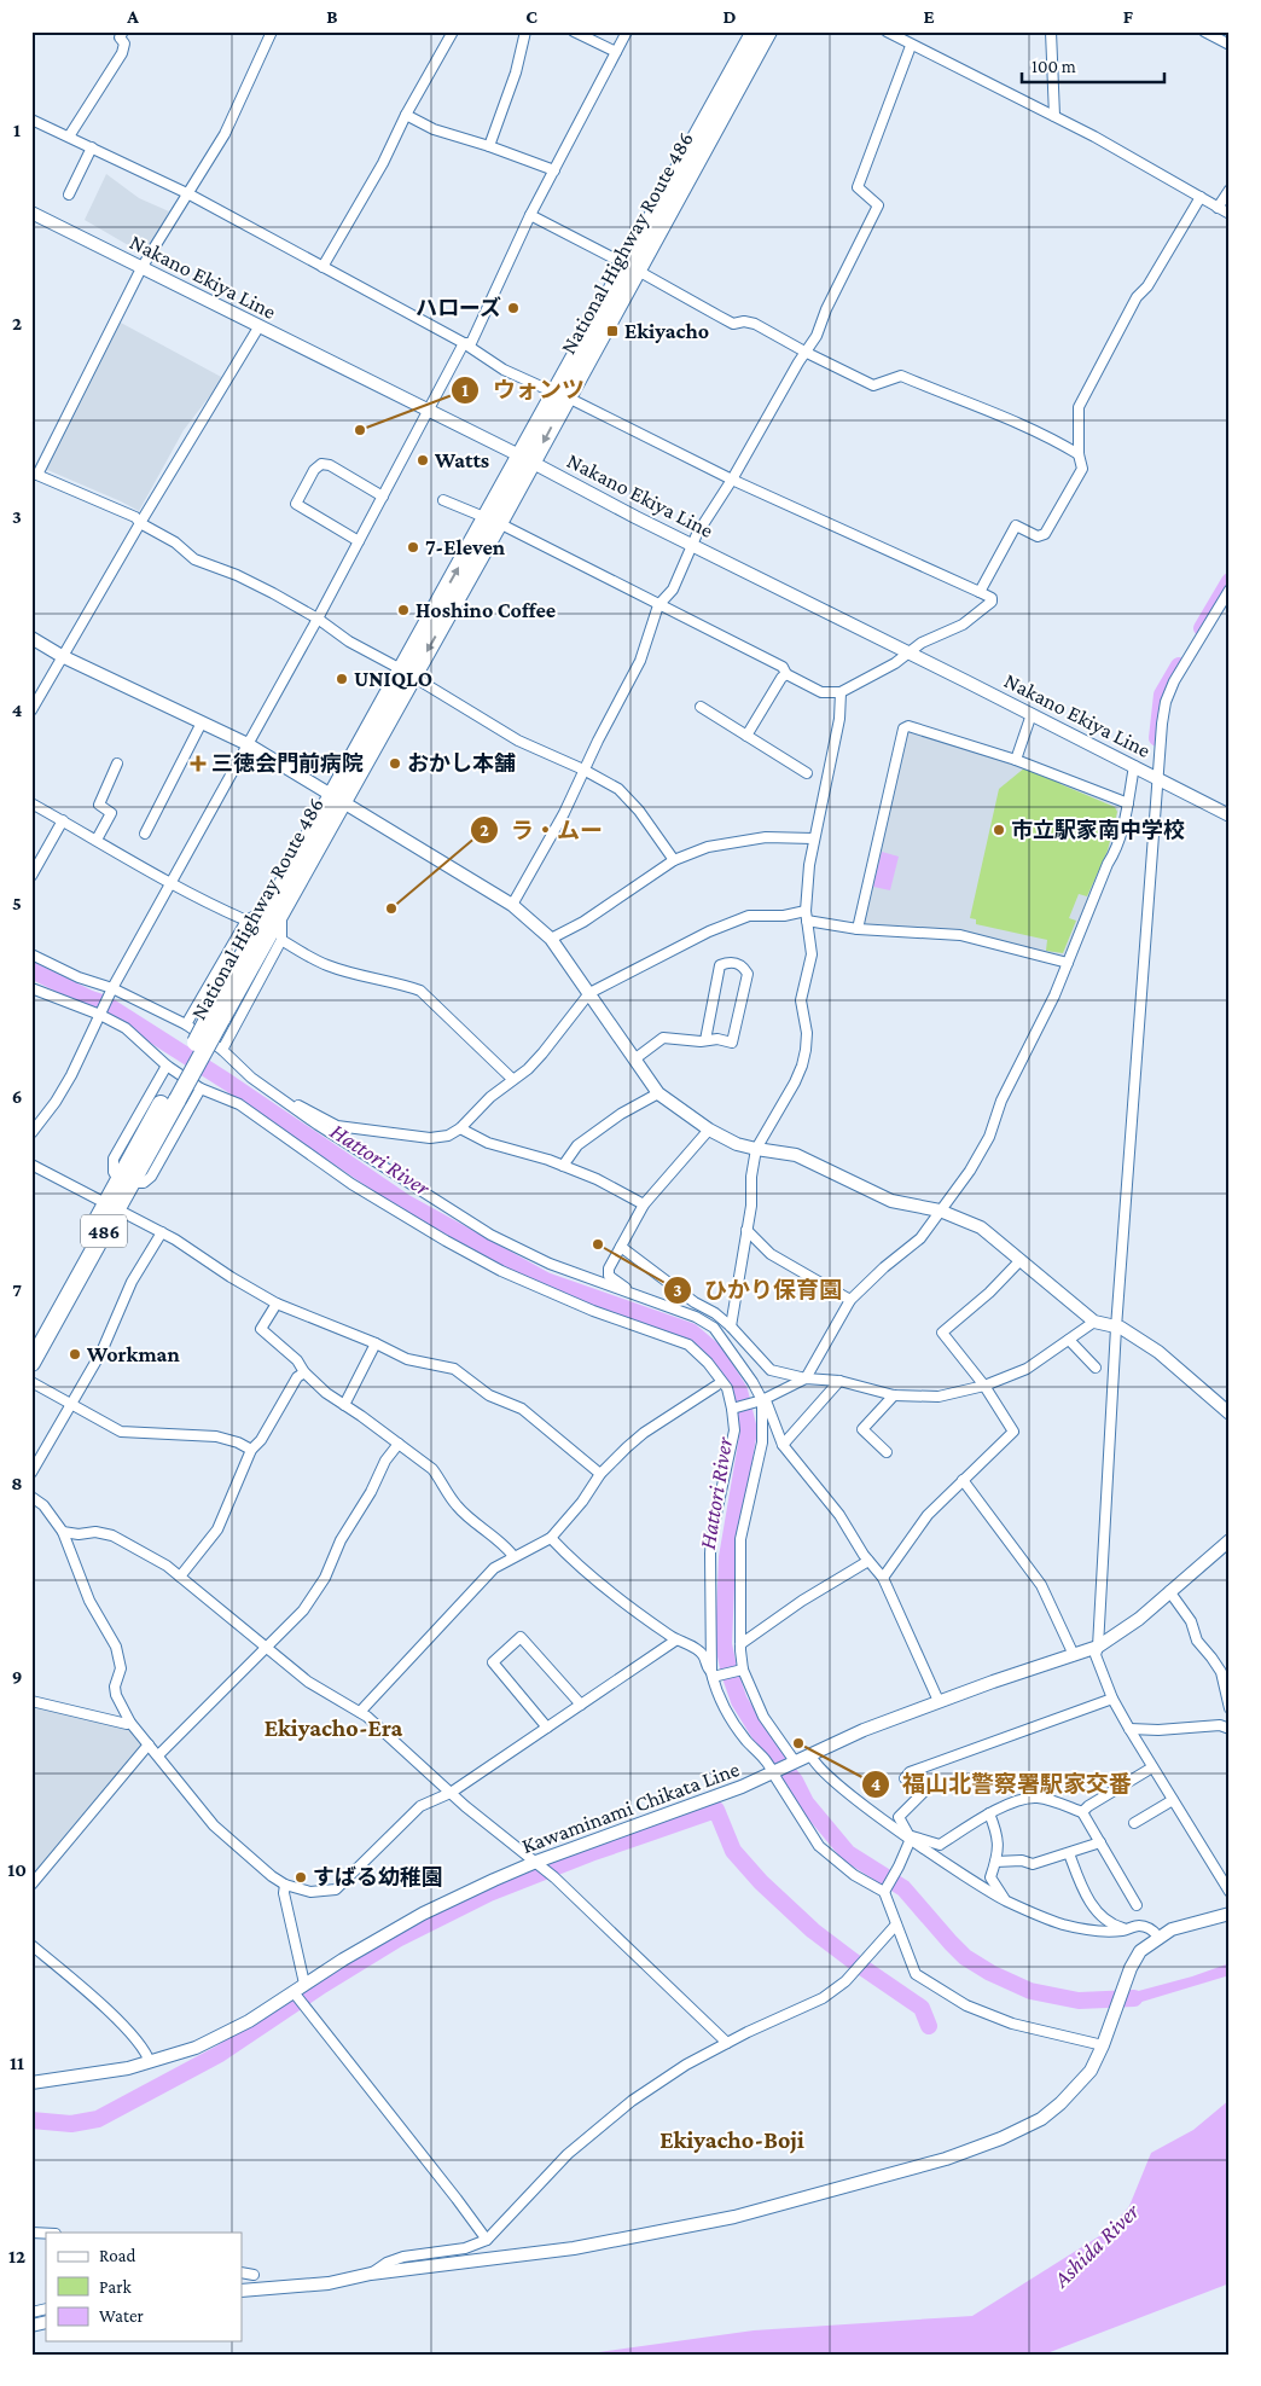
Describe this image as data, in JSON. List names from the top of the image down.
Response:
{
  "streets": {
    "highway": ["National Highway Route 486", "486"],
    "main road": ["Nakano Ekiya Line", "Kawaminami Chikata Line"]
  },
  "crossings": [
    ["National Highway Route 486", "Nakano Ekiya Line"]
  ],
  "districts": ["Ekiyacho-Era", "Ekiyacho-Boji"],
  "water": ["Hattori River", "Ashida River"],
  "places": {
    "other": [
      "ハローズ",
      "ウォンツ",
      "Watts",
      "7-Eleven",
      "Hoshino Coffee",
      "UNIQLO",
      "おかし本舗",
      "市立駅家南中学校",
      "ラ・ムー",
      "ひかり保育園",
      "Workman",
      "福山北警察署駅家交番",
      "すばる幼稚園"
    ],
    "transit": ["Ekiyacho"],
    "health": ["三徳会門前病院"]
  },
  "legend": ["Road", "Park", "Water"],
  "scale_bar": "100 m",
  "grid": {
    "columns": [
      "A",
      "B",
      "C",
      "D",
      "E",
      "F"
    ],
    "rows": [
      "1",
      "2",
      "3",
      "4",
      "5",
      "6",
      "7",
      "8",
      "9",
      "10",
      "11",
      "12"
    ]
  }
}
